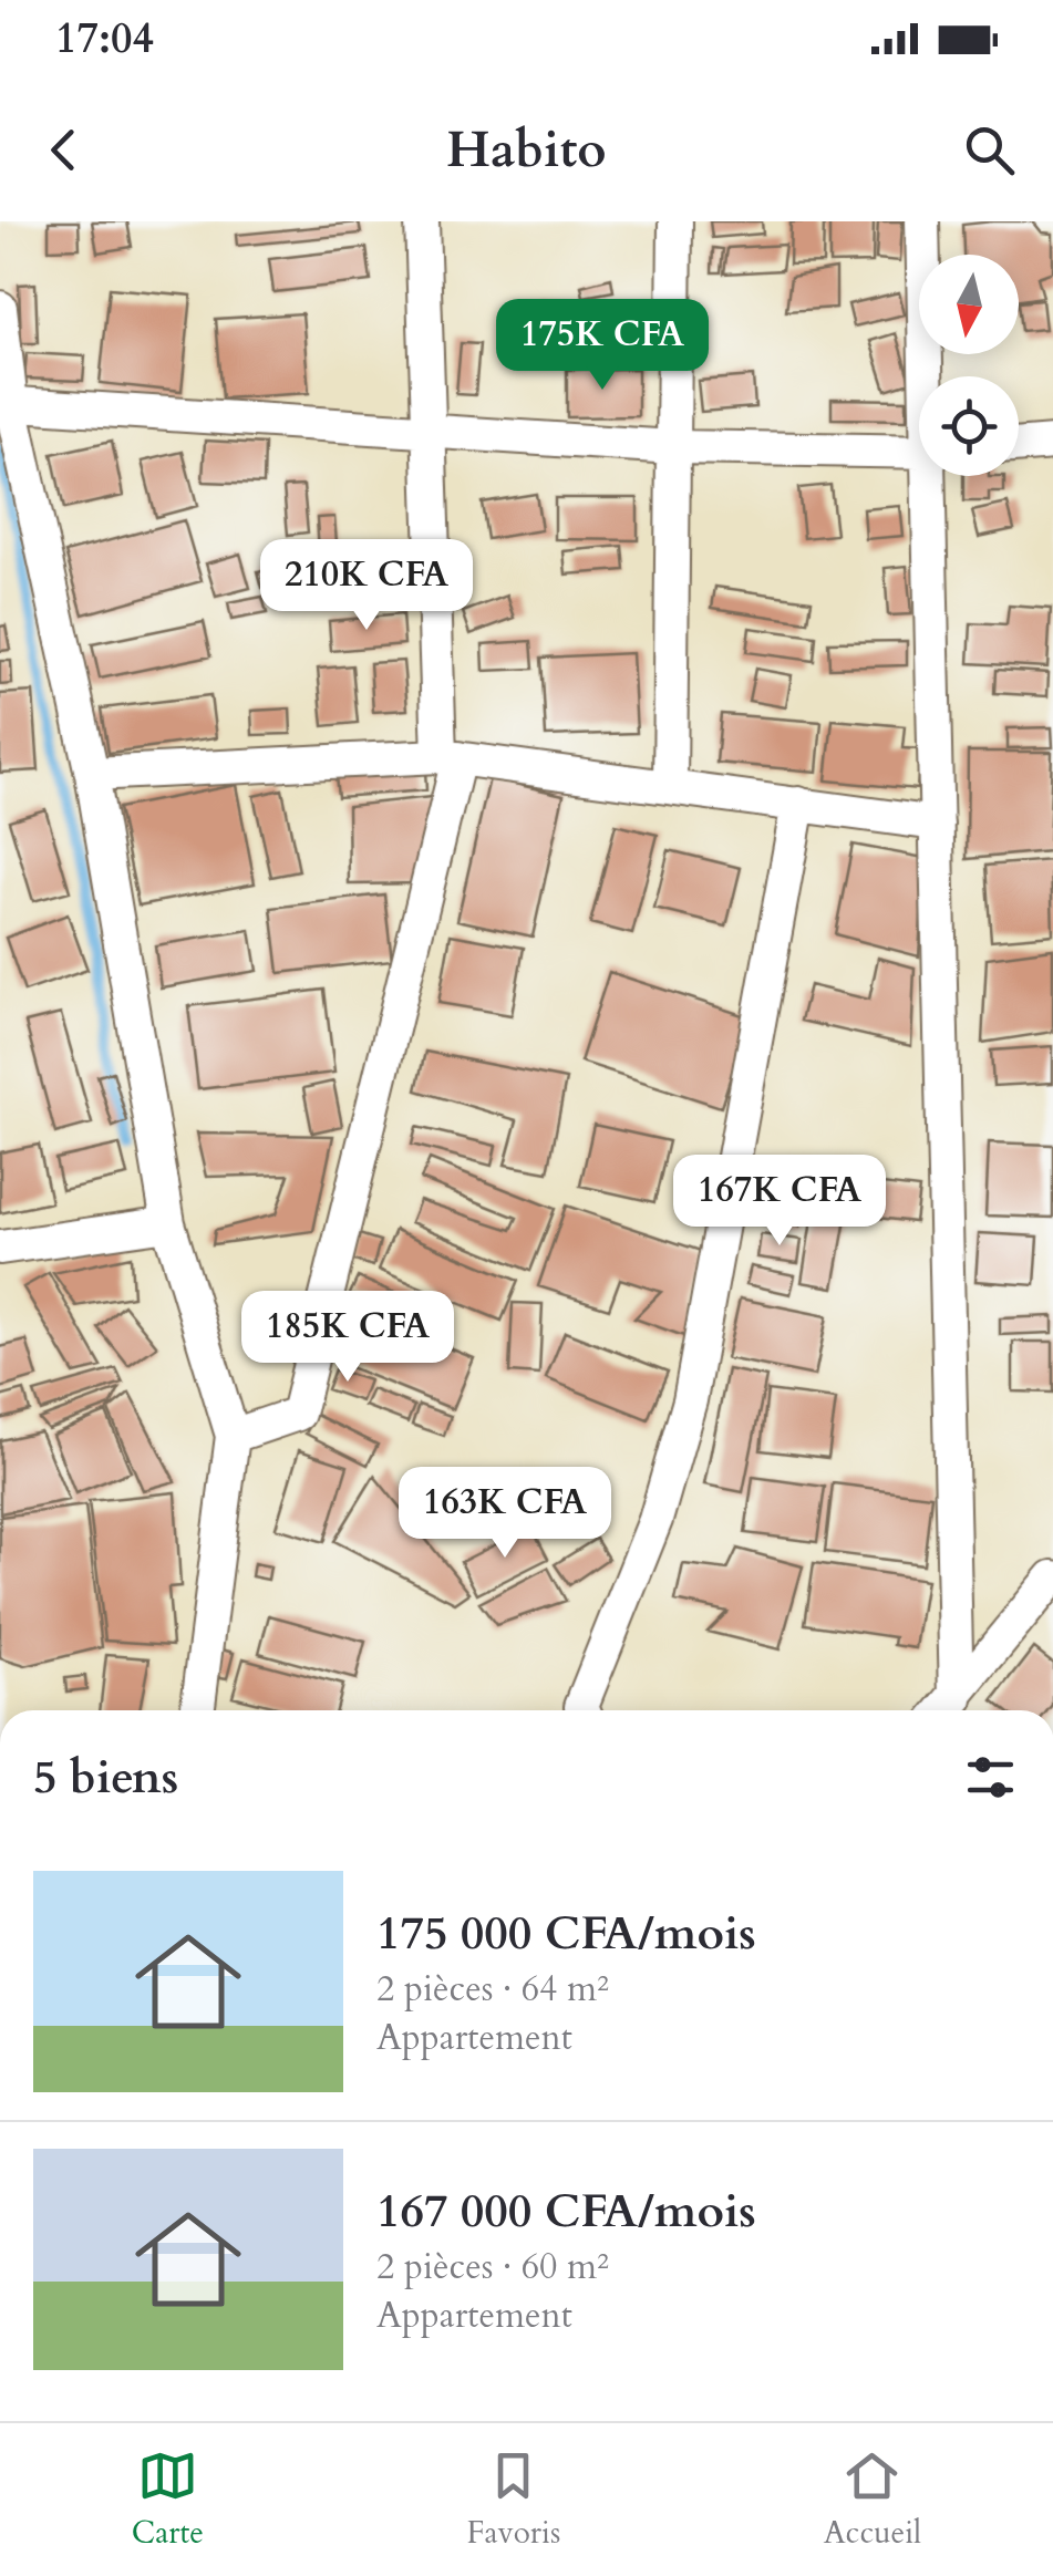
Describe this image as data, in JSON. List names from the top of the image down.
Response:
{
  "north": "bottom",
  "page": {
    "status": "17:04",
    "header": "Habito",
    "price": [
      "175K CFA",
      "210K CFA",
      "167K CFA",
      "185K CFA",
      "163K CFA"
    ],
    "heading": "5 biens",
    "list": [
      {
        "name": "175 000 CFA/mois",
        "note": "2 pièces · 64 m² · Appartement"
      },
      {
        "name": "167 000 CFA/mois",
        "note": "2 pièces · 60 m² · Appartement"
      }
    ],
    "tabs": ["Carte", "Favoris", "Accueil"]
  }
}
